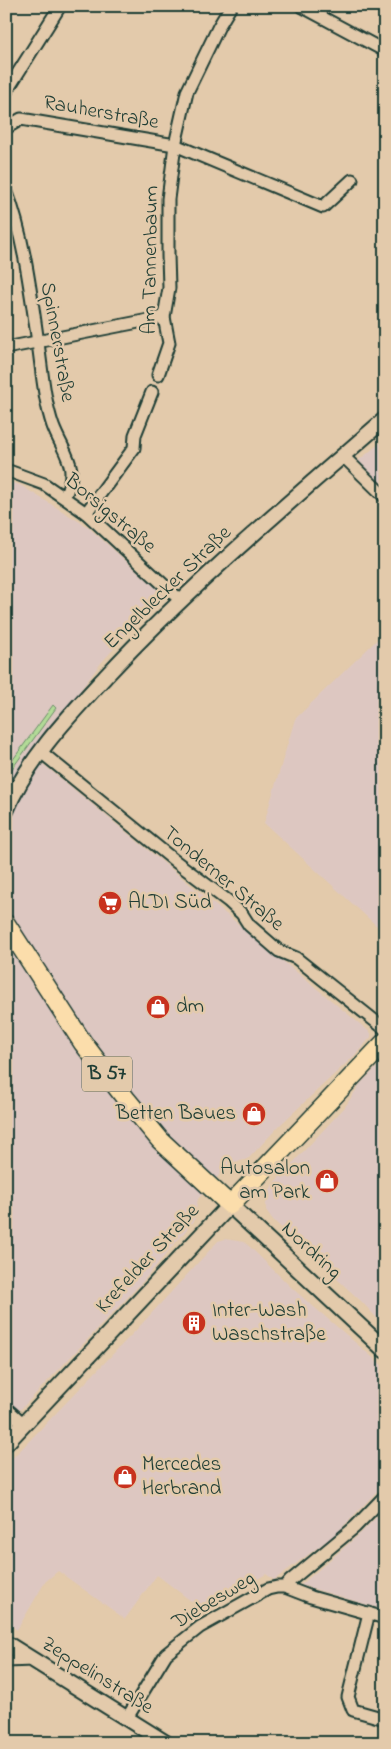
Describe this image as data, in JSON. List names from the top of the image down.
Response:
{
  "streets": {
    "main road": ["B 57", "Nordring", "Krefelder Straße"],
    "street": [
      "Rauherstraße",
      "Am Tannenbaum",
      "Spinnerstraße",
      "Borsigstraße",
      "Engelblecker Straße",
      "Tonderner Straße",
      "Diebesweg",
      "Zeppelinstraße"
    ]
  },
  "crossings": [
    ["Rauherstraße", "Am Tannenbaum"],
    ["Spinnerstraße", "Borsigstraße"],
    ["Borsigstraße", "Engelblecker Straße"],
    ["Engelblecker Straße", "Tonderner Straße"],
    ["Nordring", "Krefelder Straße"],
    ["Diebesweg", "Zeppelinstraße"]
  ],
  "places": {
    "supermarket": ["ALDI Süd"],
    "shop": [
      "dm",
      "Betten Baues",
      "Autosalon am Park",
      "Mercedes Herbrand"
    ],
    "building": ["Inter-Wash Waschstraße"]
  }
}
